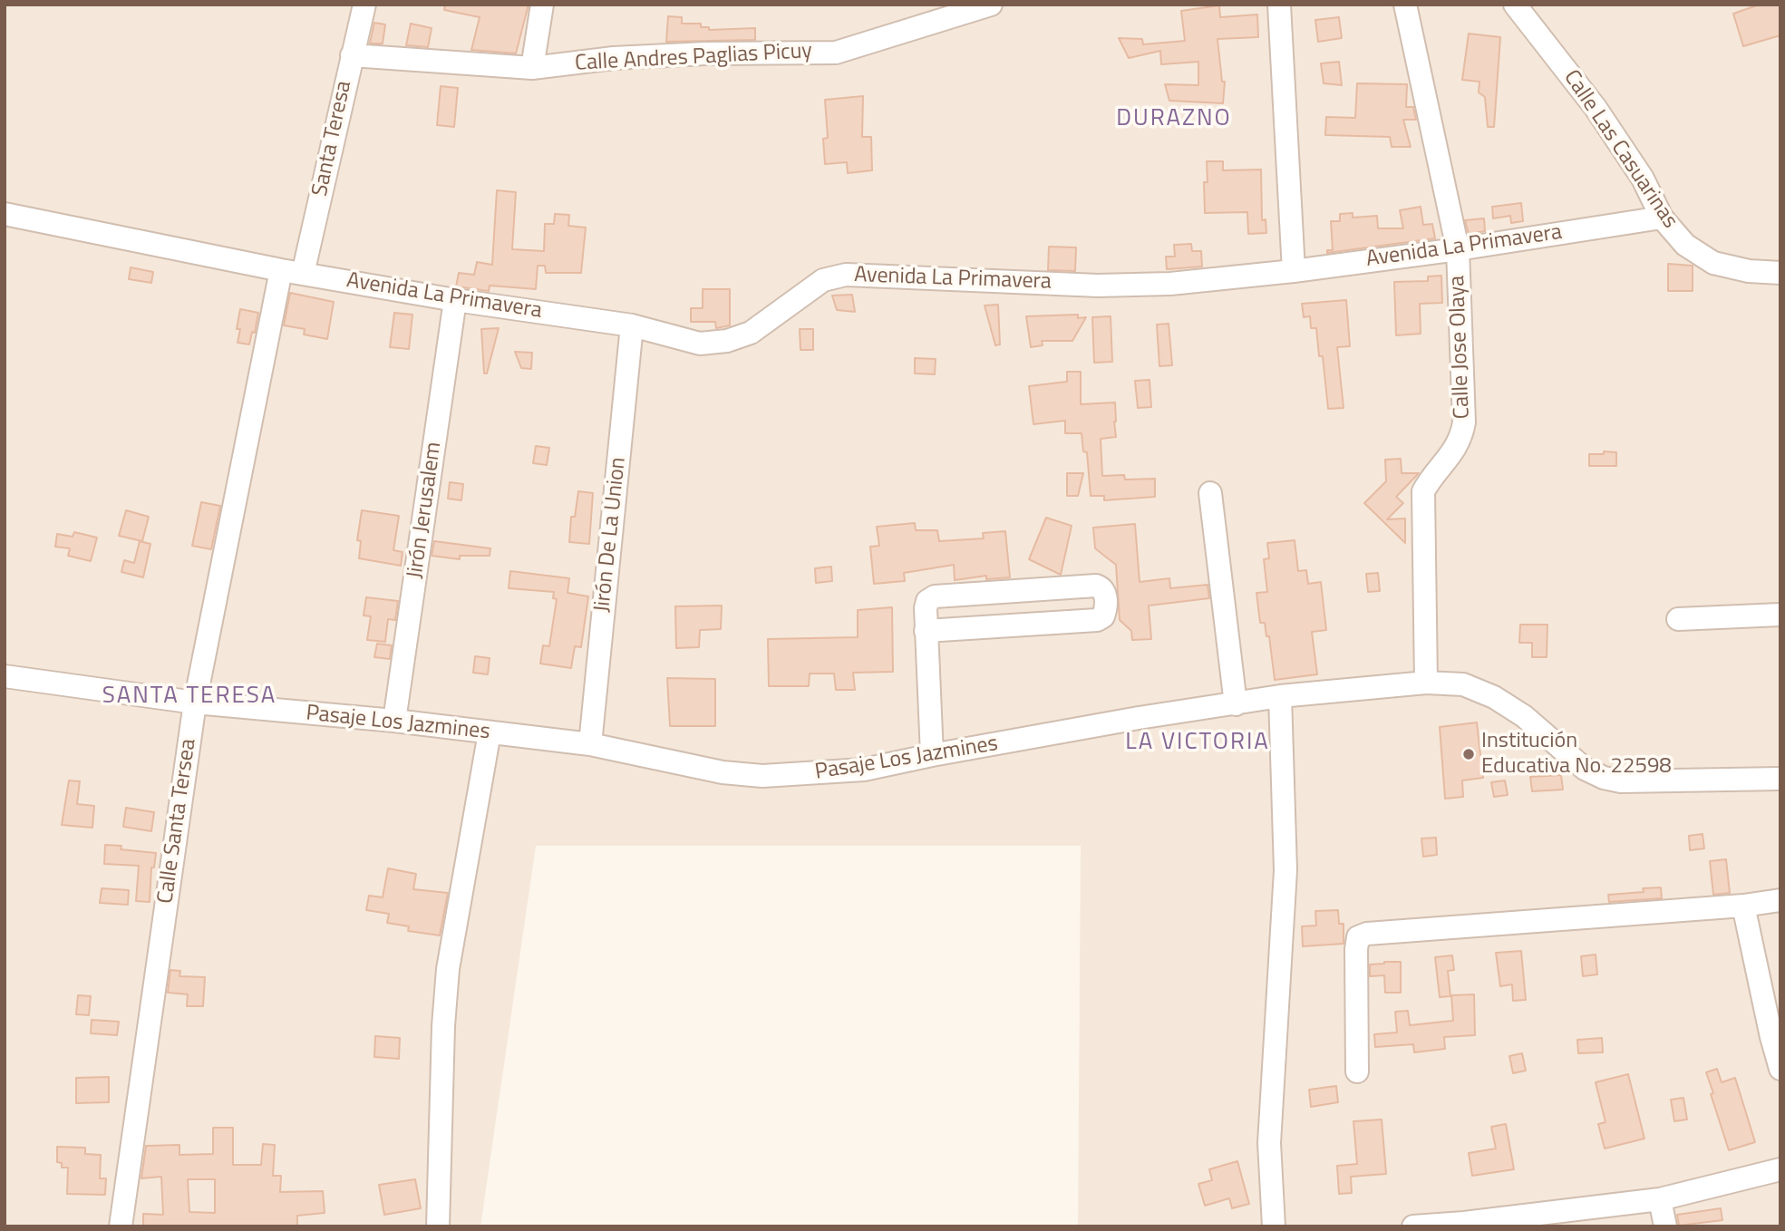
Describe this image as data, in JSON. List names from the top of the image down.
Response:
{
  "streets": {
    "street": [
      "Calle Andres Paglias Picuy",
      "Santa Teresa",
      "Calle Las Casuarinas",
      "Avenida La Primavera",
      "Calle Jose Olaya",
      "Jirón Jerusalem",
      "Jirón De La Union",
      "Pasaje Los Jazmines",
      "Calle Santa Tersea"
    ]
  },
  "crossings": [
    ["Calle Andres Paglias Picuy", "Santa Teresa"],
    ["Santa Teresa", "Avenida La Primavera"],
    ["Calle Las Casuarinas", "Avenida La Primavera"],
    ["Avenida La Primavera", "Calle Jose Olaya"],
    ["Avenida La Primavera", "Jirón Jerusalem"],
    ["Avenida La Primavera", "Jirón De La Union"],
    ["Avenida La Primavera", "Calle Santa Tersea"],
    ["Calle Jose Olaya", "Pasaje Los Jazmines"],
    ["Jirón Jerusalem", "Pasaje Los Jazmines"],
    ["Jirón De La Union", "Pasaje Los Jazmines"],
    ["Pasaje Los Jazmines", "Calle Santa Tersea"]
  ],
  "districts": ["DURAZNO", "SANTA TERESA", "LA VICTORIA"],
  "places": ["Institución Educativa No. 22598"]
}
